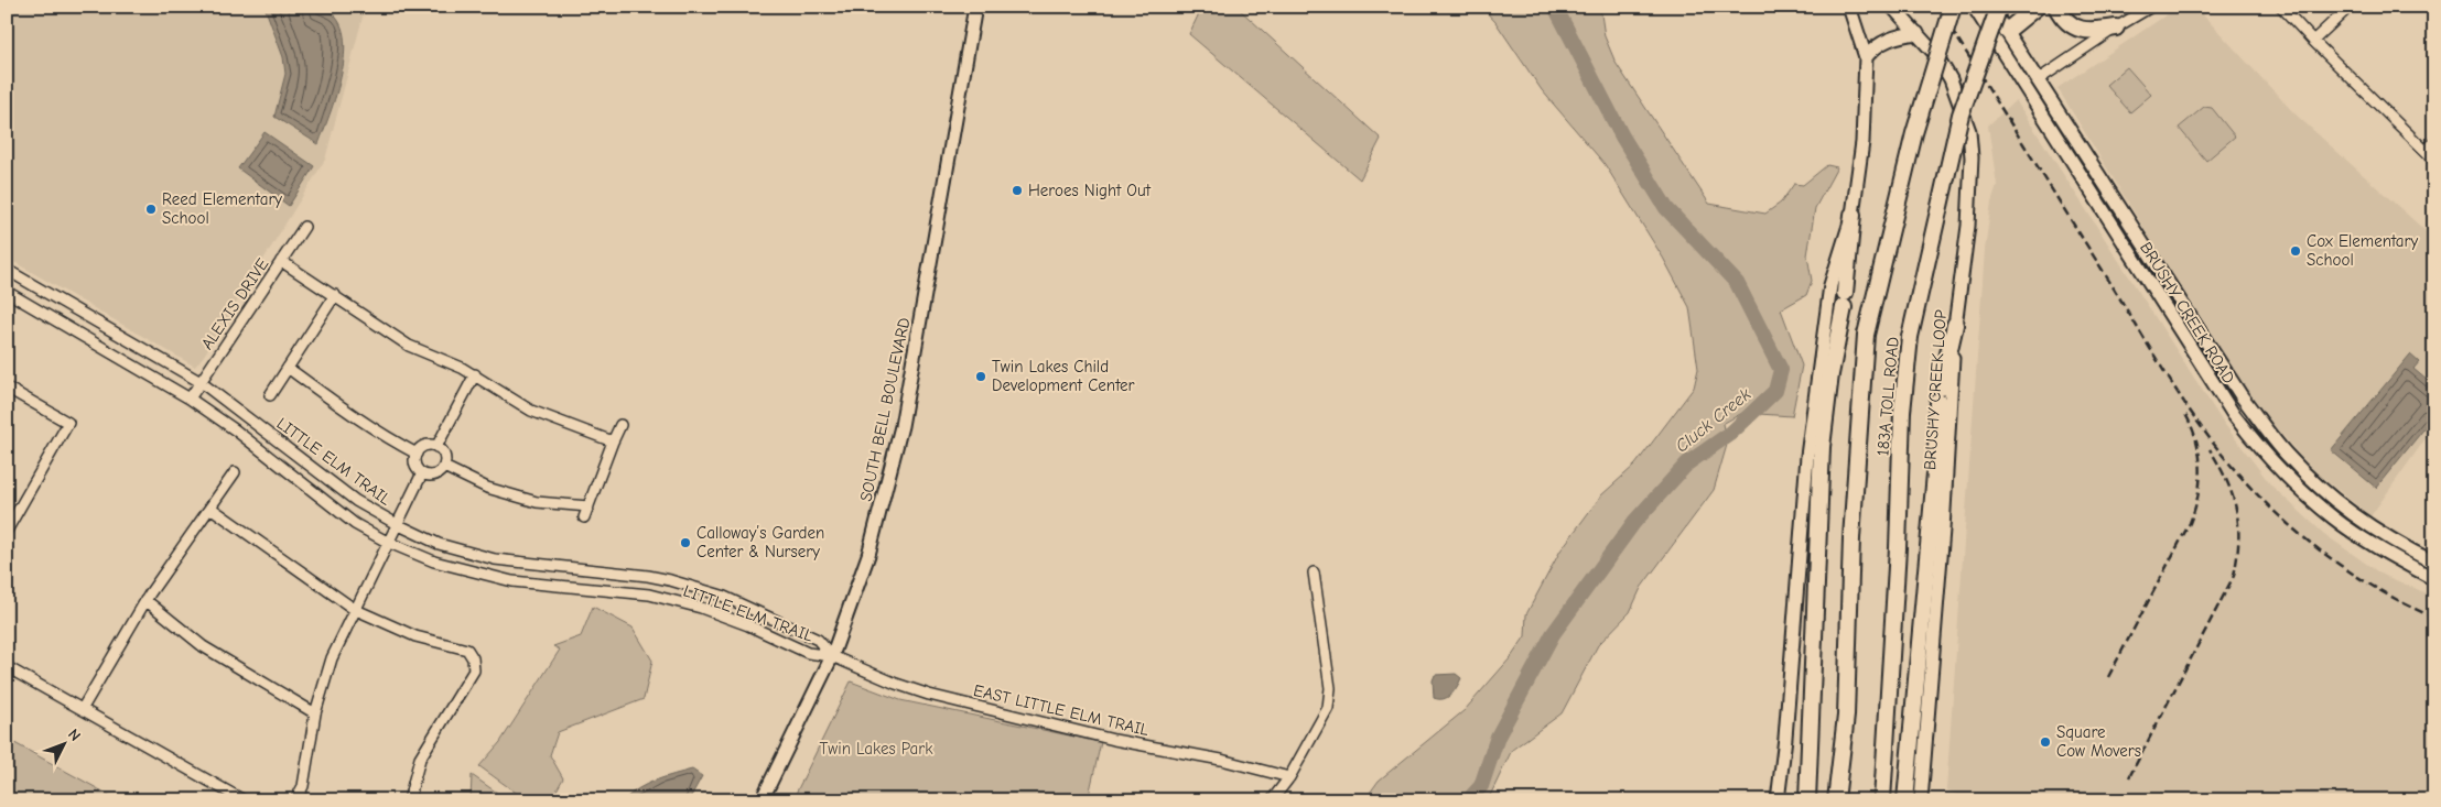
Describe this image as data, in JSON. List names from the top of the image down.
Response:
{
  "streets": {
    "highway": ["183A TOLL ROAD"],
    "main road": ["BRUSHY CREEK ROAD", "BRUSHY CREEK LOOP", "SOUTH BELL BOULEVARD"],
    "street": ["ALEXIS DRIVE", "LITTLE ELM TRAIL", "EAST LITTLE ELM TRAIL"]
  },
  "crossings": [
    ["ALEXIS DRIVE", "LITTLE ELM TRAIL"],
    ["SOUTH BELL BOULEVARD", "LITTLE ELM TRAIL"],
    ["SOUTH BELL BOULEVARD", "EAST LITTLE ELM TRAIL"],
    ["LITTLE ELM TRAIL", "EAST LITTLE ELM TRAIL"]
  ],
  "water": ["Cluck Creek"],
  "parks": ["Twin Lakes Park"],
  "places": [
    "Heroes Night Out",
    "Reed Elementary School",
    "Cox Elementary School",
    "Twin Lakes Child Development Center",
    "Calloway’s Garden Center & Nursery",
    "Square Cow Movers"
  ],
  "north": "top right"
}
